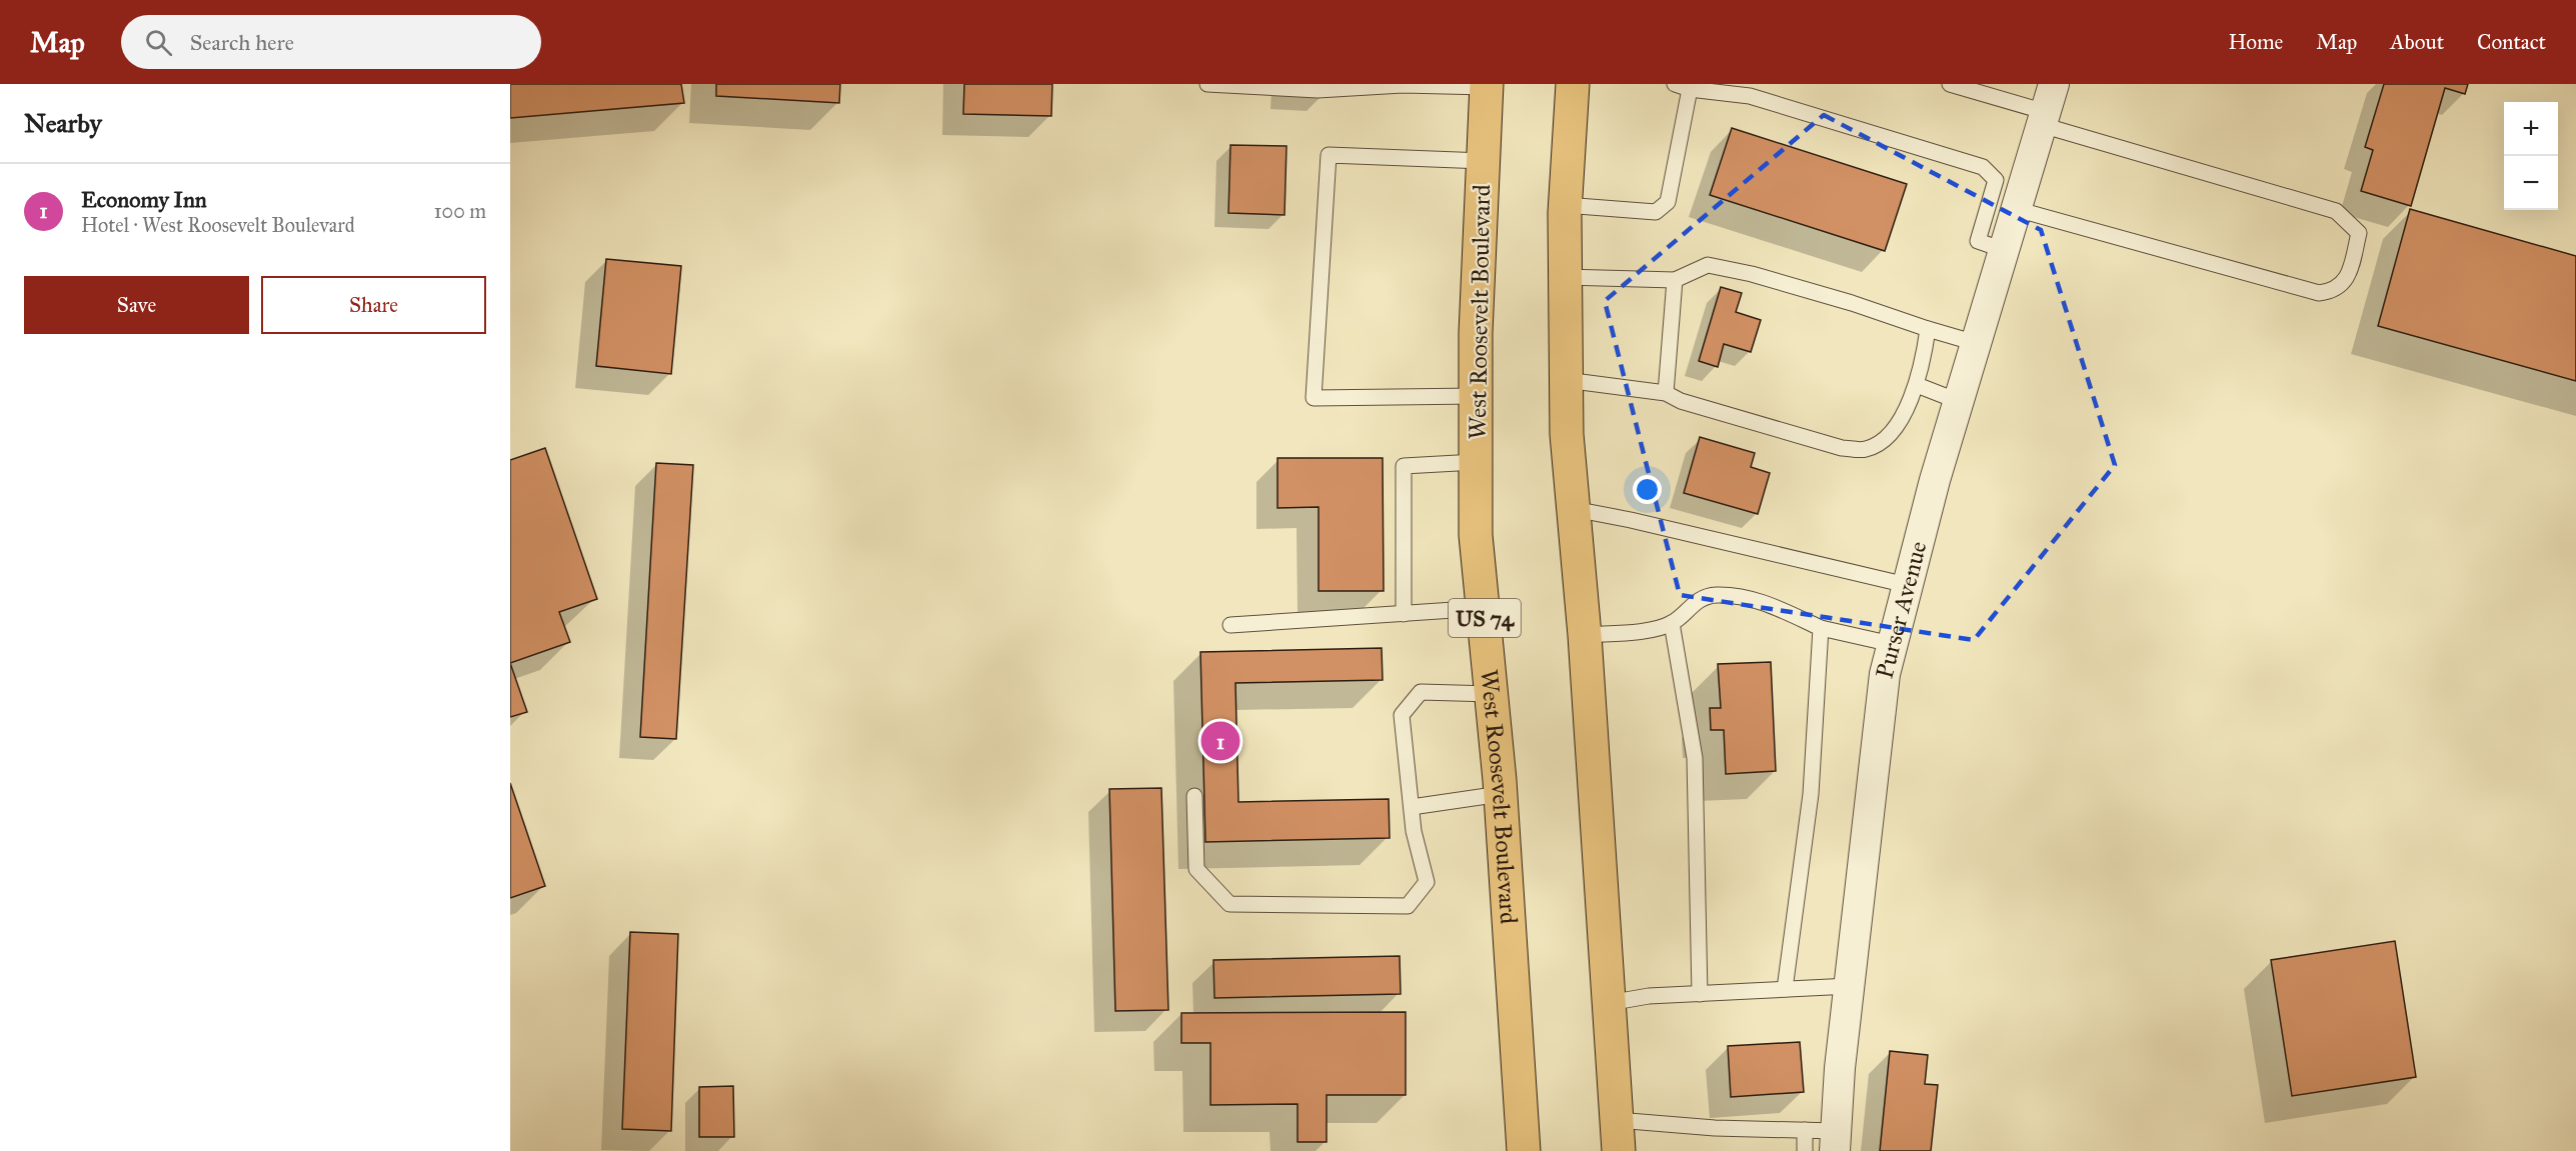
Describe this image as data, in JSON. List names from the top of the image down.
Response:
{
  "streets": {
    "highway": ["West Roosevelt Boulevard", "US 74"],
    "street": ["Purser Avenue"]
  },
  "page": {
    "header": "Map",
    "search": "Search here",
    "nav": [
      "Home",
      "Map",
      "About",
      "Contact"
    ],
    "heading": "Nearby",
    "map_buttons": ["+", "−"],
    "list": [
      {
        "mark": "1",
        "name": "Economy Inn",
        "note": "Hotel · West Roosevelt Boulevard",
        "value": "100 m"
      }
    ],
    "buttons": ["Save", "Share"],
    "pins": "1"
  }
}
